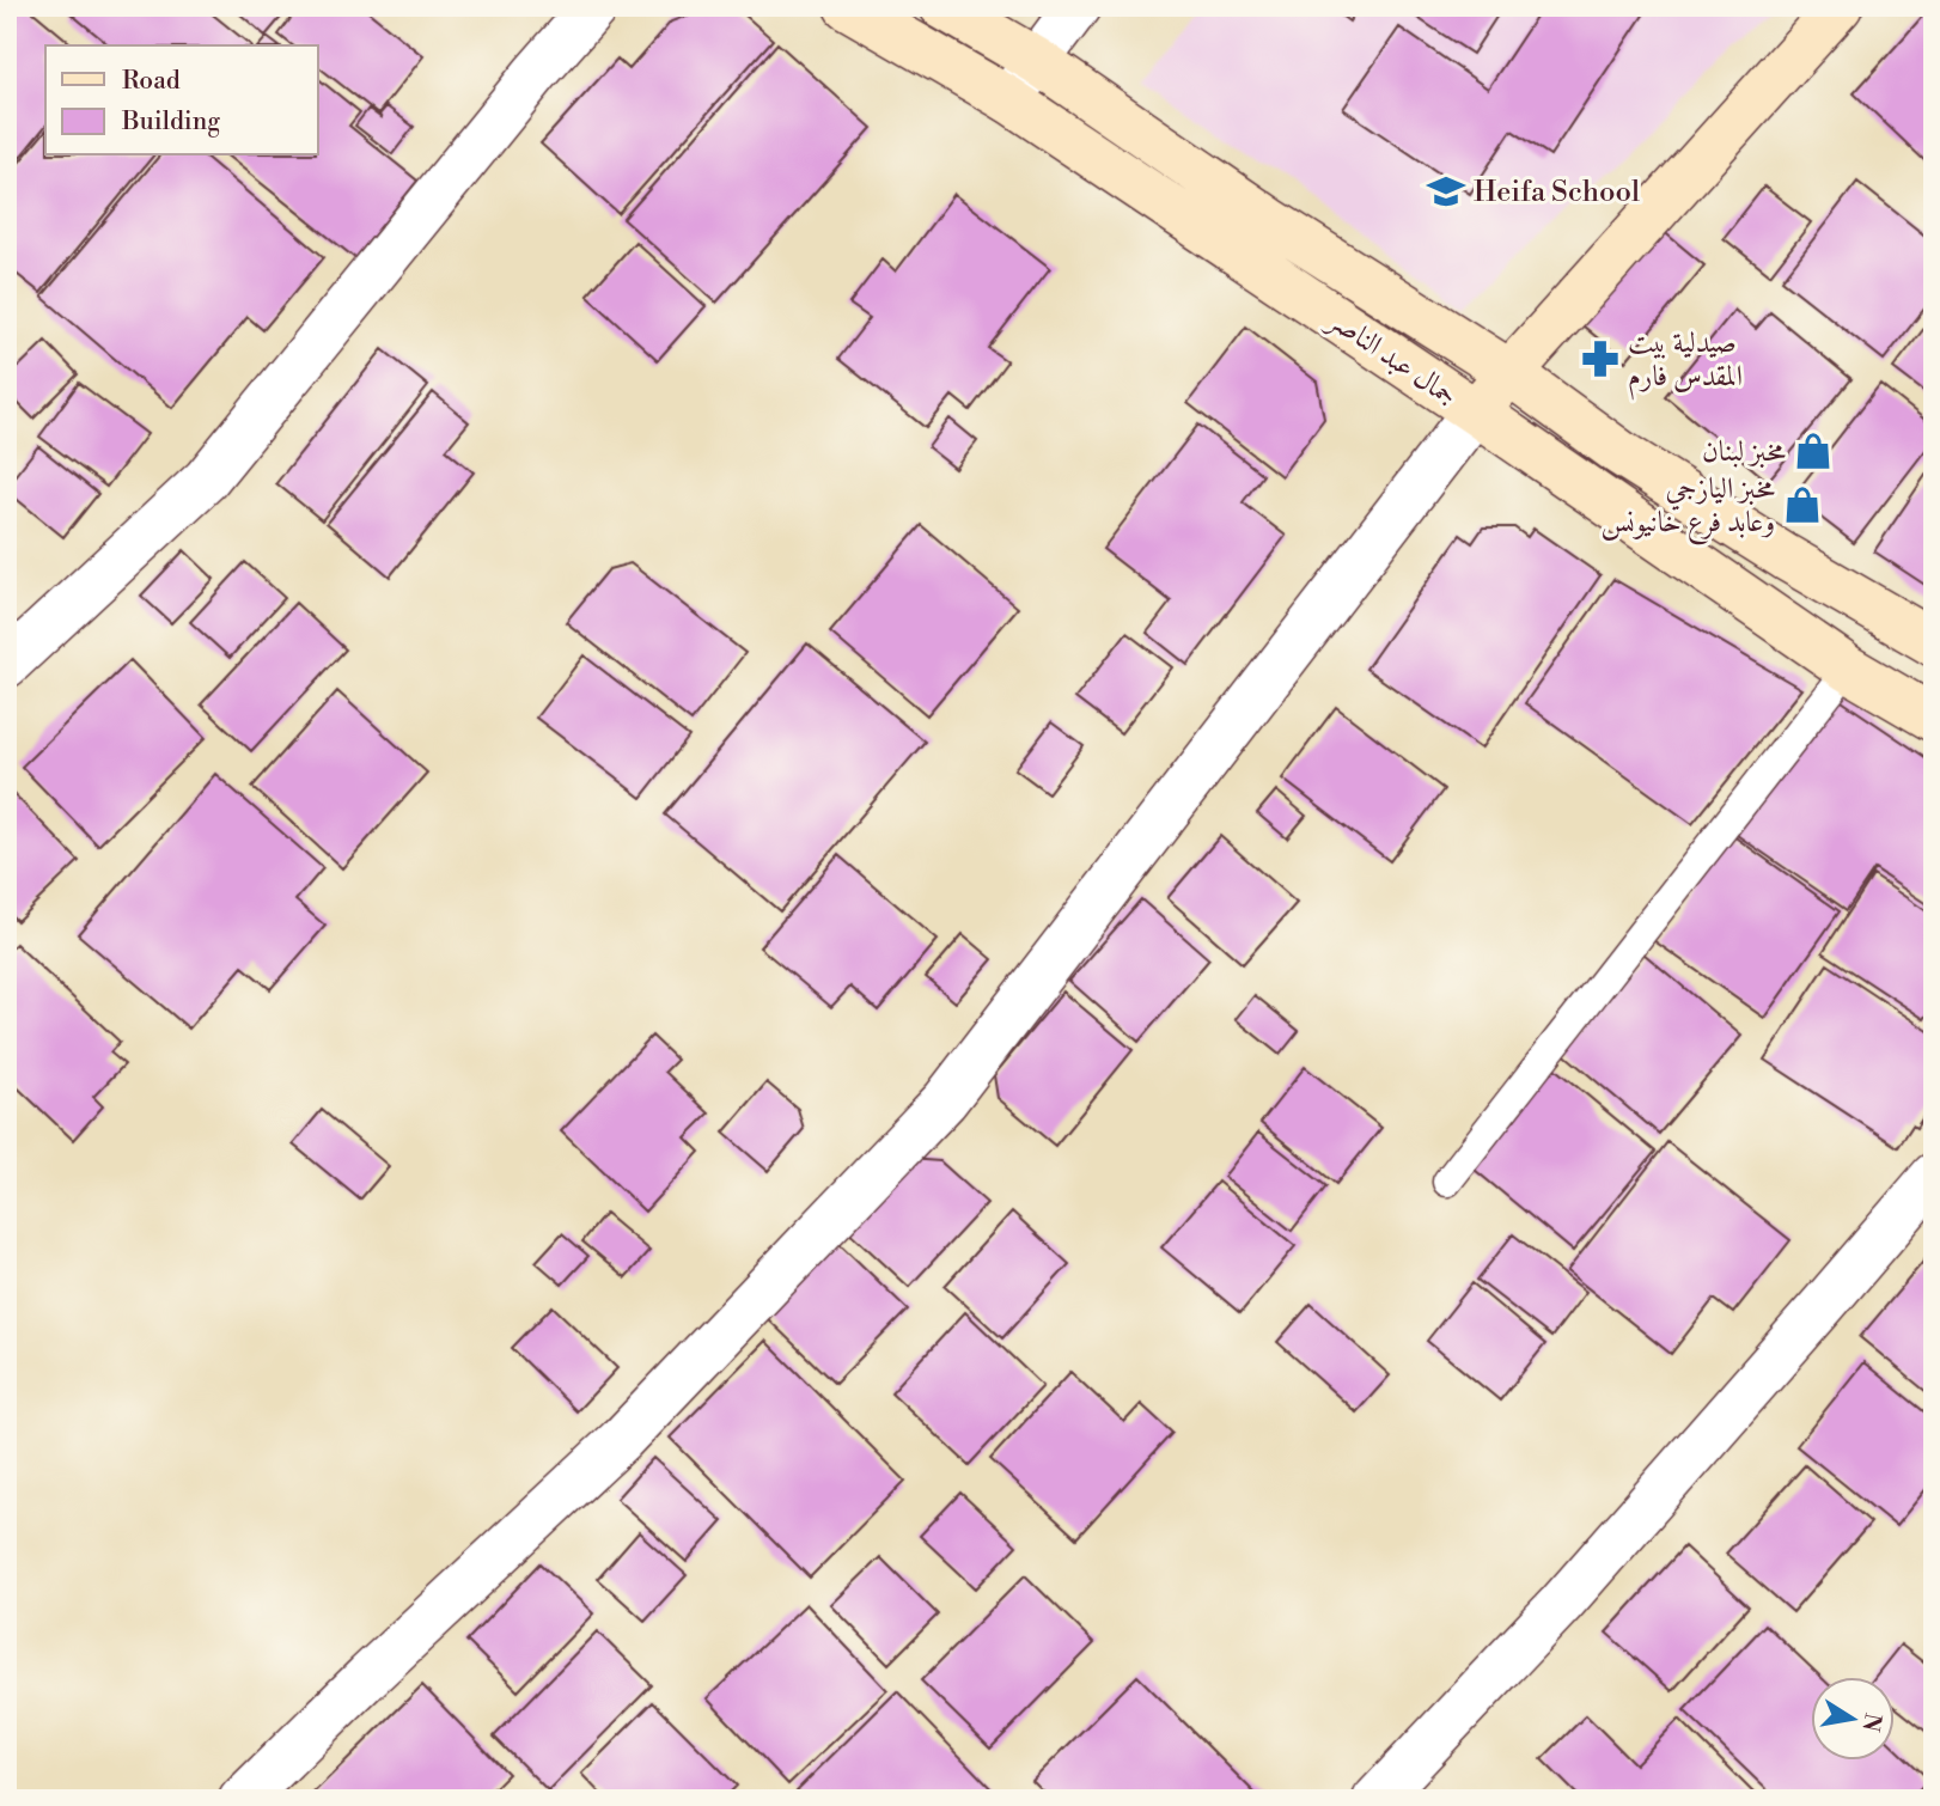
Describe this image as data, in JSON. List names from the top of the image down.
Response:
{
  "streets": {
    "main road": ["جمال عبد الناصر"]
  },
  "places": {
    "school or university": ["Heifa School"],
    "pharmacy": ["صيدلية بيت المقدس فارم"],
    "shop": ["مخبز لبنان", "مخبز اليازجي وعابد فرع خانيونس"]
  },
  "legend": ["Road", "Building"],
  "north": "right"
}
